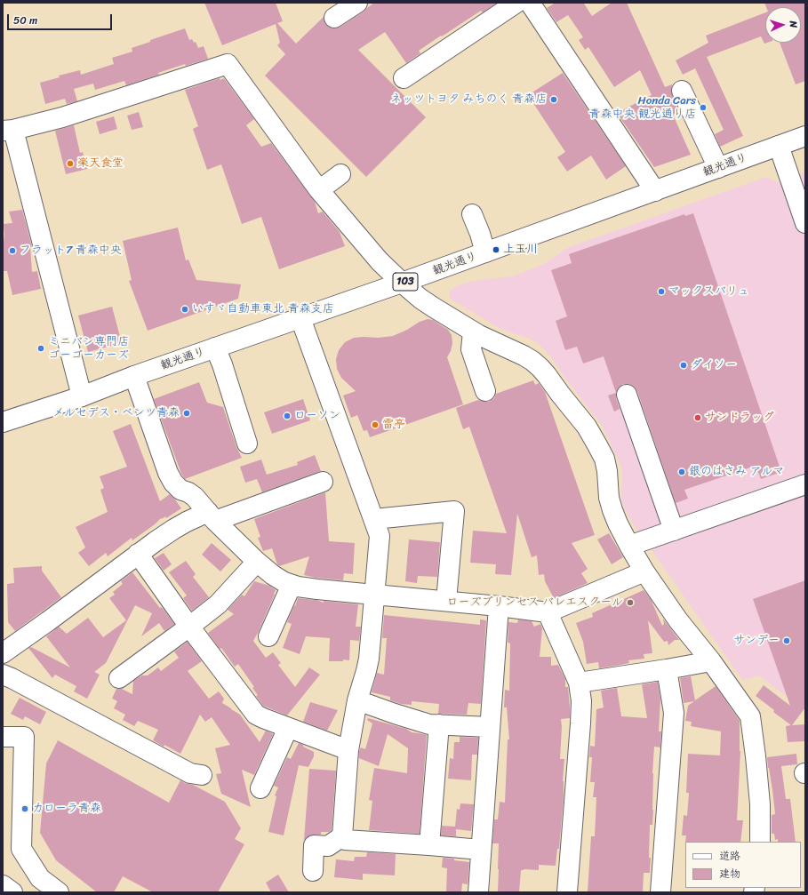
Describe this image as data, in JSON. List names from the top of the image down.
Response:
{
  "streets": {
    "main road": ["観光通り", "103"]
  },
  "places": [
    "ネッツトヨタ みちのく 青森店",
    "Honda Cars 青森中央 観光通り店",
    "楽天食堂",
    "上玉川",
    "フラット7 青森中央",
    "マックスバリュ",
    "いすゞ自動車東北 青森支店",
    "ミニバン専門店 ゴーゴーカーズ",
    "ダイソー",
    "メルセデス・ベンツ青森",
    "ローソン",
    "サンドラッグ",
    "雷亭",
    "銀のはさみ アルマ",
    "ローズプリンセス バレエスクール",
    "サンデー",
    "カローラ青森"
  ],
  "legend": ["道路", "建物"],
  "scale_bar": "50 m",
  "north": "right"
}
